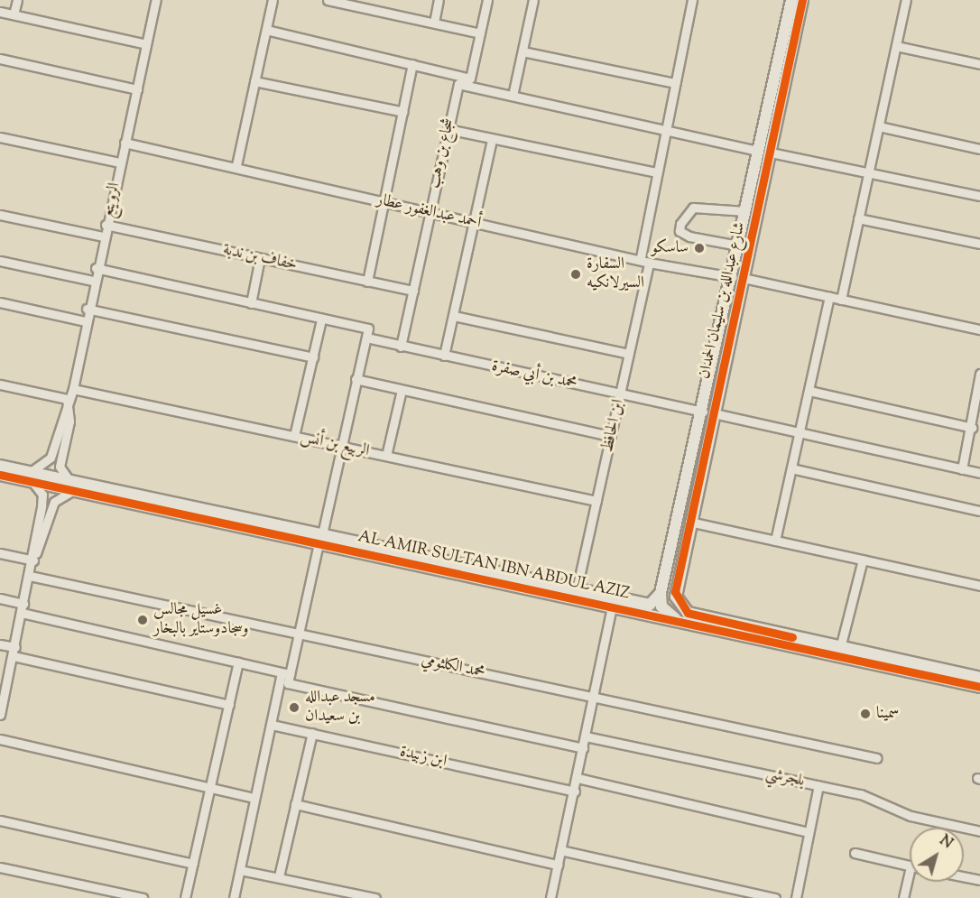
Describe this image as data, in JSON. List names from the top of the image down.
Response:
{
  "streets": {
    "street": [
      "شجاع بن وهب",
      "الرويتع",
      "أحمد عبدالغفور عطار",
      "خفاف بن ندبة",
      "شارع عبدالله بن سليمان الحمدان",
      "محمد بن أبي صفرة",
      "ابن الحافظ",
      "الربيع بن أنس",
      "AL AMIR SULTAN IBN ABDUL AZIZ",
      "محمد الكلثومي",
      "ابن زبيدة",
      "بلجرشي"
    ]
  },
  "crossings": [
    ["شجاع بن وهب", "أحمد عبدالغفور عطار"],
    ["شجاع بن وهب", "خفاف بن ندبة"],
    ["شجاع بن وهب", "محمد بن أبي صفرة"],
    ["الرويتع", "أحمد عبدالغفور عطار"],
    ["الرويتع", "خفاف بن ندبة"],
    ["الرويتع", "الربيع بن أنس"],
    ["الرويتع", "AL AMIR SULTAN IBN ABDUL AZIZ"],
    ["أحمد عبدالغفور عطار", "شارع عبدالله بن سليمان الحمدان"],
    ["أحمد عبدالغفور عطار", "ابن الحافظ"],
    ["شارع عبدالله بن سليمان الحمدان", "محمد بن أبي صفرة"],
    ["شارع عبدالله بن سليمان الحمدان", "AL AMIR SULTAN IBN ABDUL AZIZ"],
    ["محمد بن أبي صفرة", "ابن الحافظ"],
    ["ابن الحافظ", "الربيع بن أنس"],
    ["ابن الحافظ", "AL AMIR SULTAN IBN ABDUL AZIZ"]
  ],
  "places": [
    "ساسكو",
    "السفارة السيرلانكيه",
    "غسيل مجالس وسجادوستاير بالبخار",
    "مسجد عبدالله بن سعيدان",
    "سمينا"
  ],
  "north": "top right"
}
